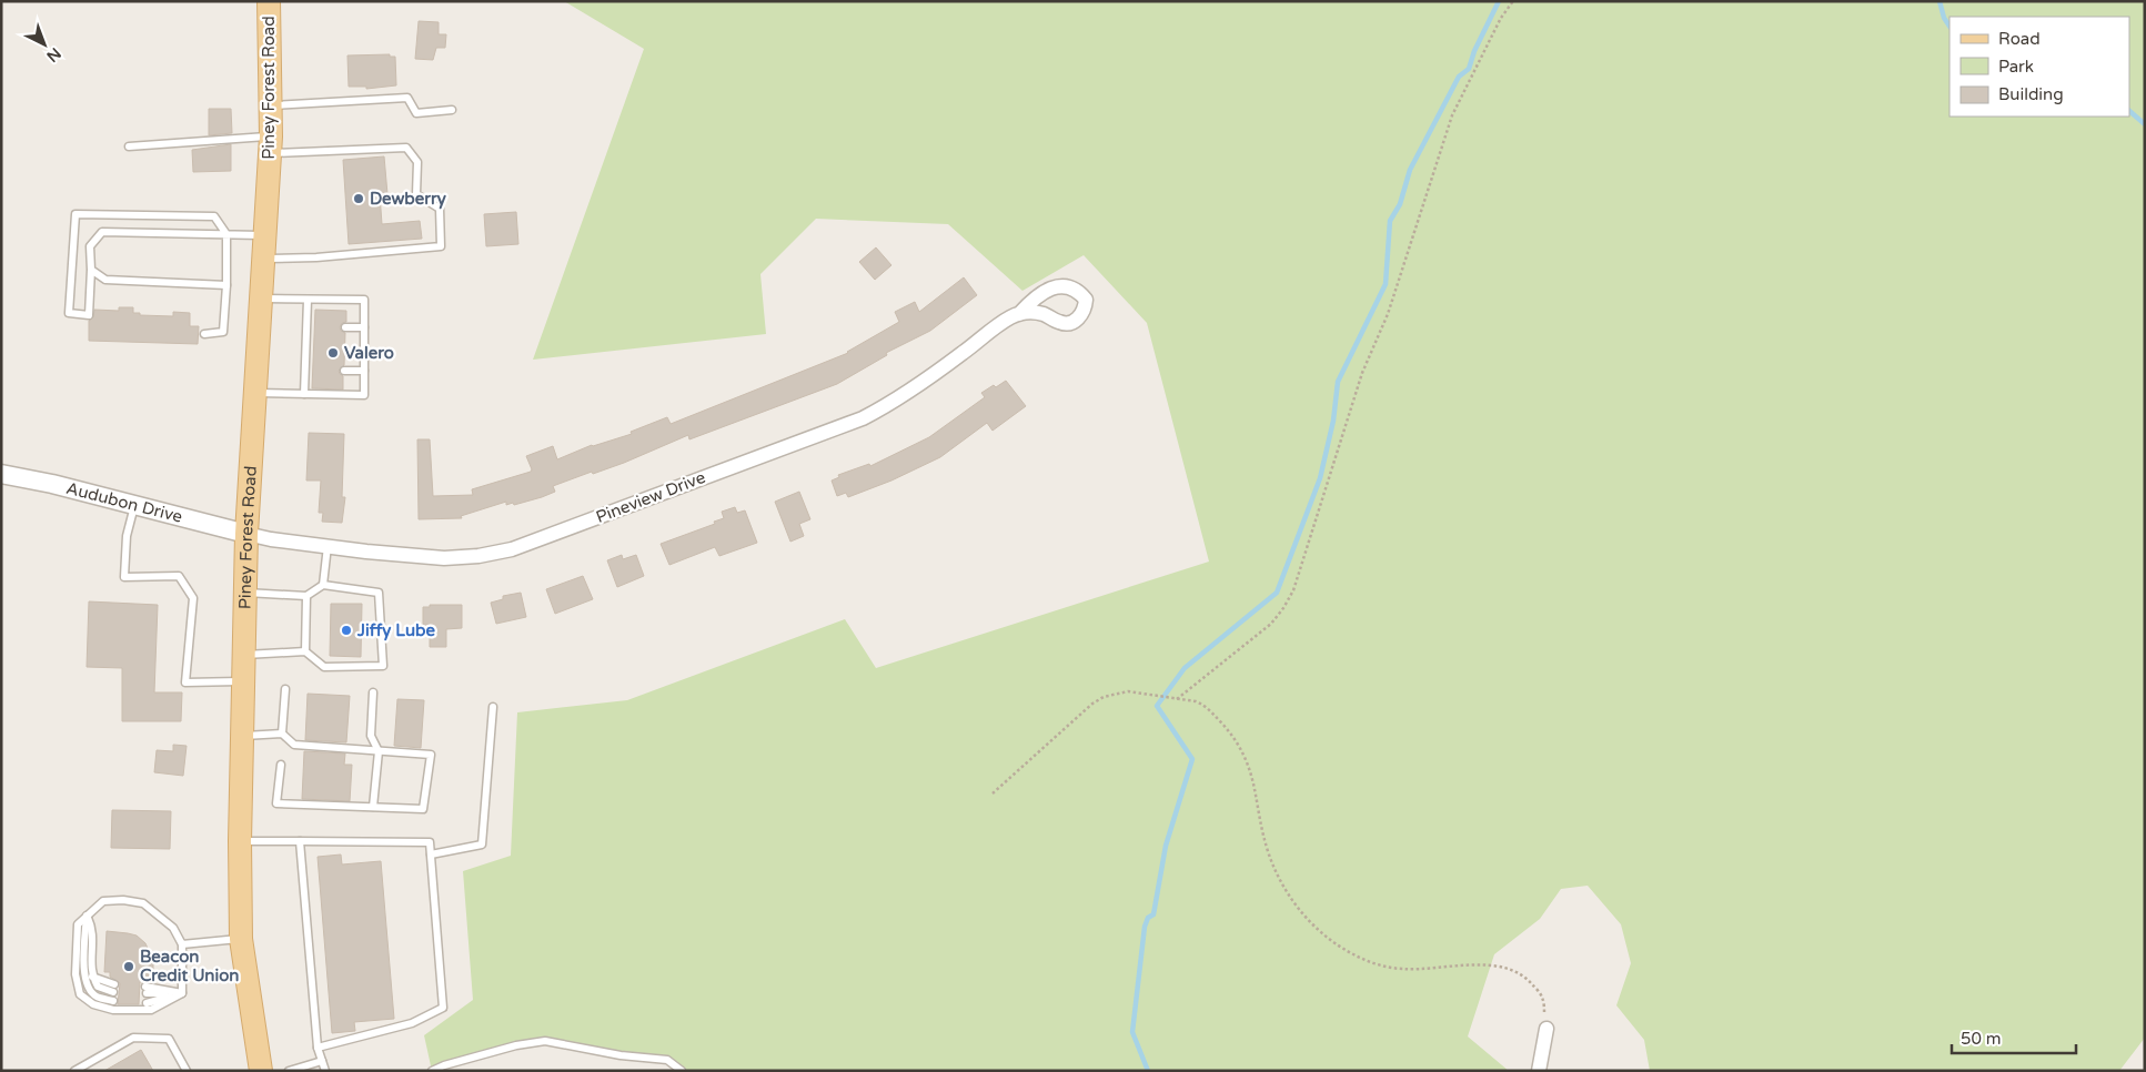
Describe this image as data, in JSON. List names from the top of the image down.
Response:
{
  "streets": {
    "main road": ["Piney Forest Road"],
    "street": ["Pineview Drive", "Audubon Drive"]
  },
  "crossings": [
    ["Piney Forest Road", "Pineview Drive"],
    ["Piney Forest Road", "Audubon Drive"],
    ["Pineview Drive", "Audubon Drive"]
  ],
  "places": [
    "Dewberry",
    "Valero",
    "Jiffy Lube",
    "Beacon Credit Union"
  ],
  "legend": ["Road", "Park", "Building"],
  "scale_bar": "50 m",
  "north": "bottom right"
}
